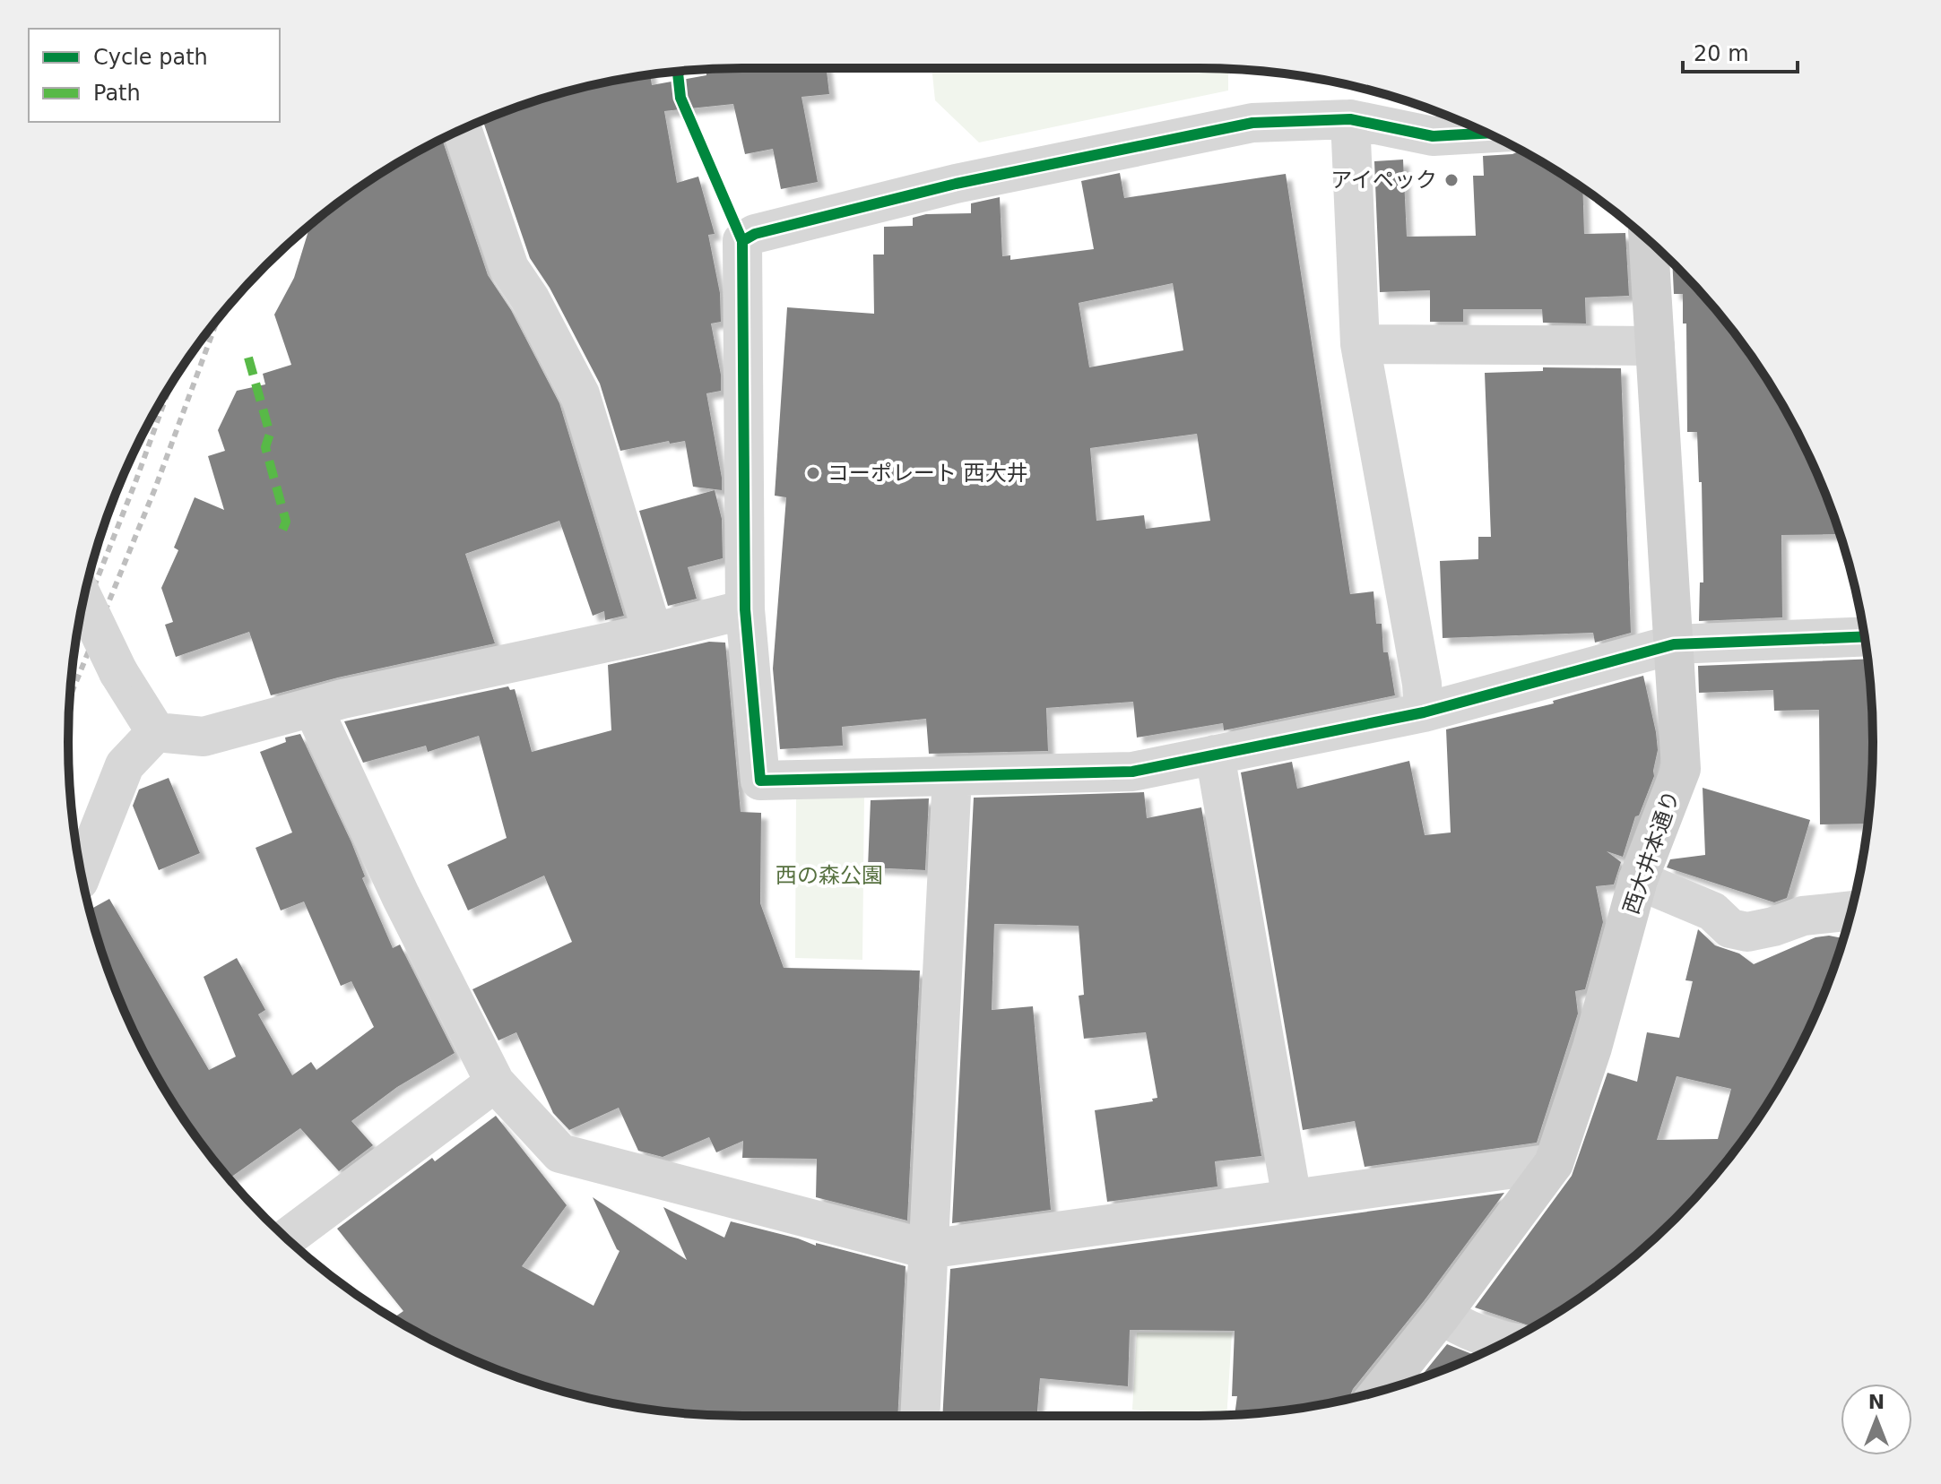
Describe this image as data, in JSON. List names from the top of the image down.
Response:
{
  "streets": {
    "street": ["西大井本通り"]
  },
  "parks": ["西の森公園"],
  "places": ["アイペック", "コーポレート 西大井"],
  "legend": ["Cycle path", "Path"],
  "scale_bar": "20 m",
  "north": "top"
}
